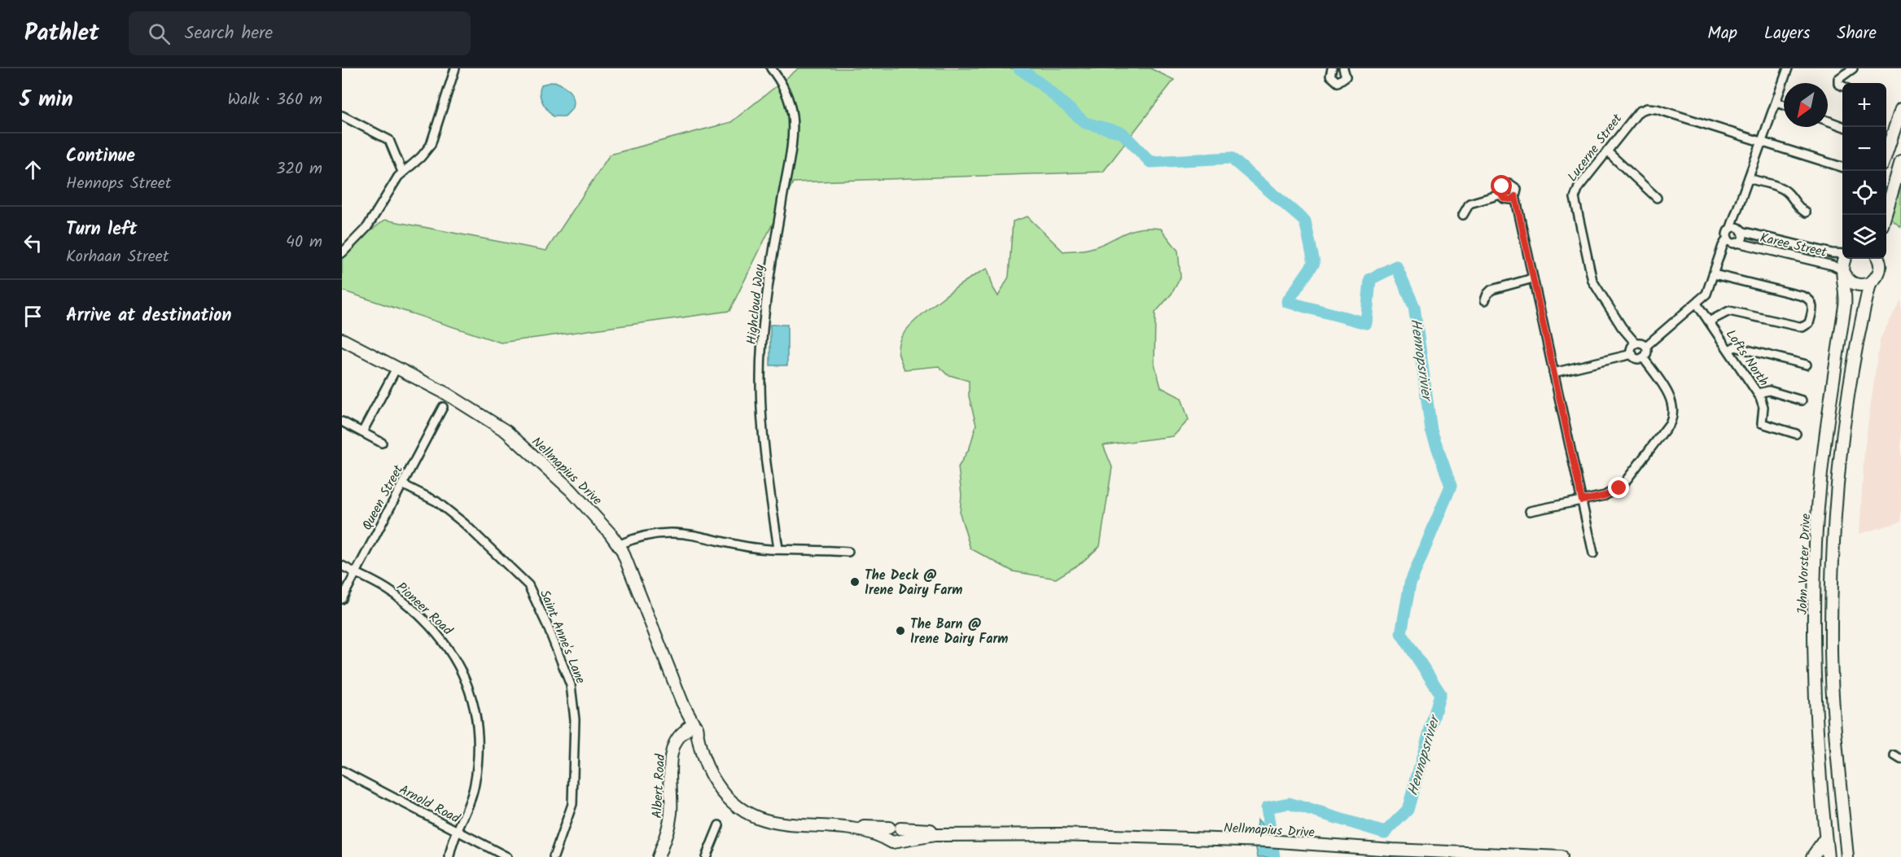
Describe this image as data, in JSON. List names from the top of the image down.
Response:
{
  "streets": {
    "street": [
      "Lucerne Street",
      "Karee Street",
      "Highcloud Way",
      "Lofts North",
      "Nellmapius Drive",
      "Queen Street",
      "John Vorster Drive",
      "Pioneer Road",
      "Saint Anne's Lane",
      "Albert Road",
      "Arnold Road"
    ]
  },
  "crossings": [
    ["Karee Street", "John Vorster Drive"],
    ["Nellmapius Drive", "Albert Road"],
    ["Queen Street", "Pioneer Road"],
    ["Queen Street", "Saint Anne's Lane"],
    ["Pioneer Road", "Arnold Road"]
  ],
  "water": ["Hennopsrivier"],
  "places": ["The Deck @ Irene Dairy Farm", "The Barn @ Irene Dairy Farm"],
  "north": "bottom left",
  "page": {
    "header": "Pathlet",
    "search": "Search here",
    "nav": ["Map", "Layers", "Share"],
    "heading": ["5 min", "Walk · 360 m"],
    "map_buttons": ["+", "−"],
    "list": [
      ["Continue", "Hennops Street", "320 m"],
      ["Turn left", "Korhaan Street", "40 m"],
      "Arrive at destination"
    ]
  }
}
